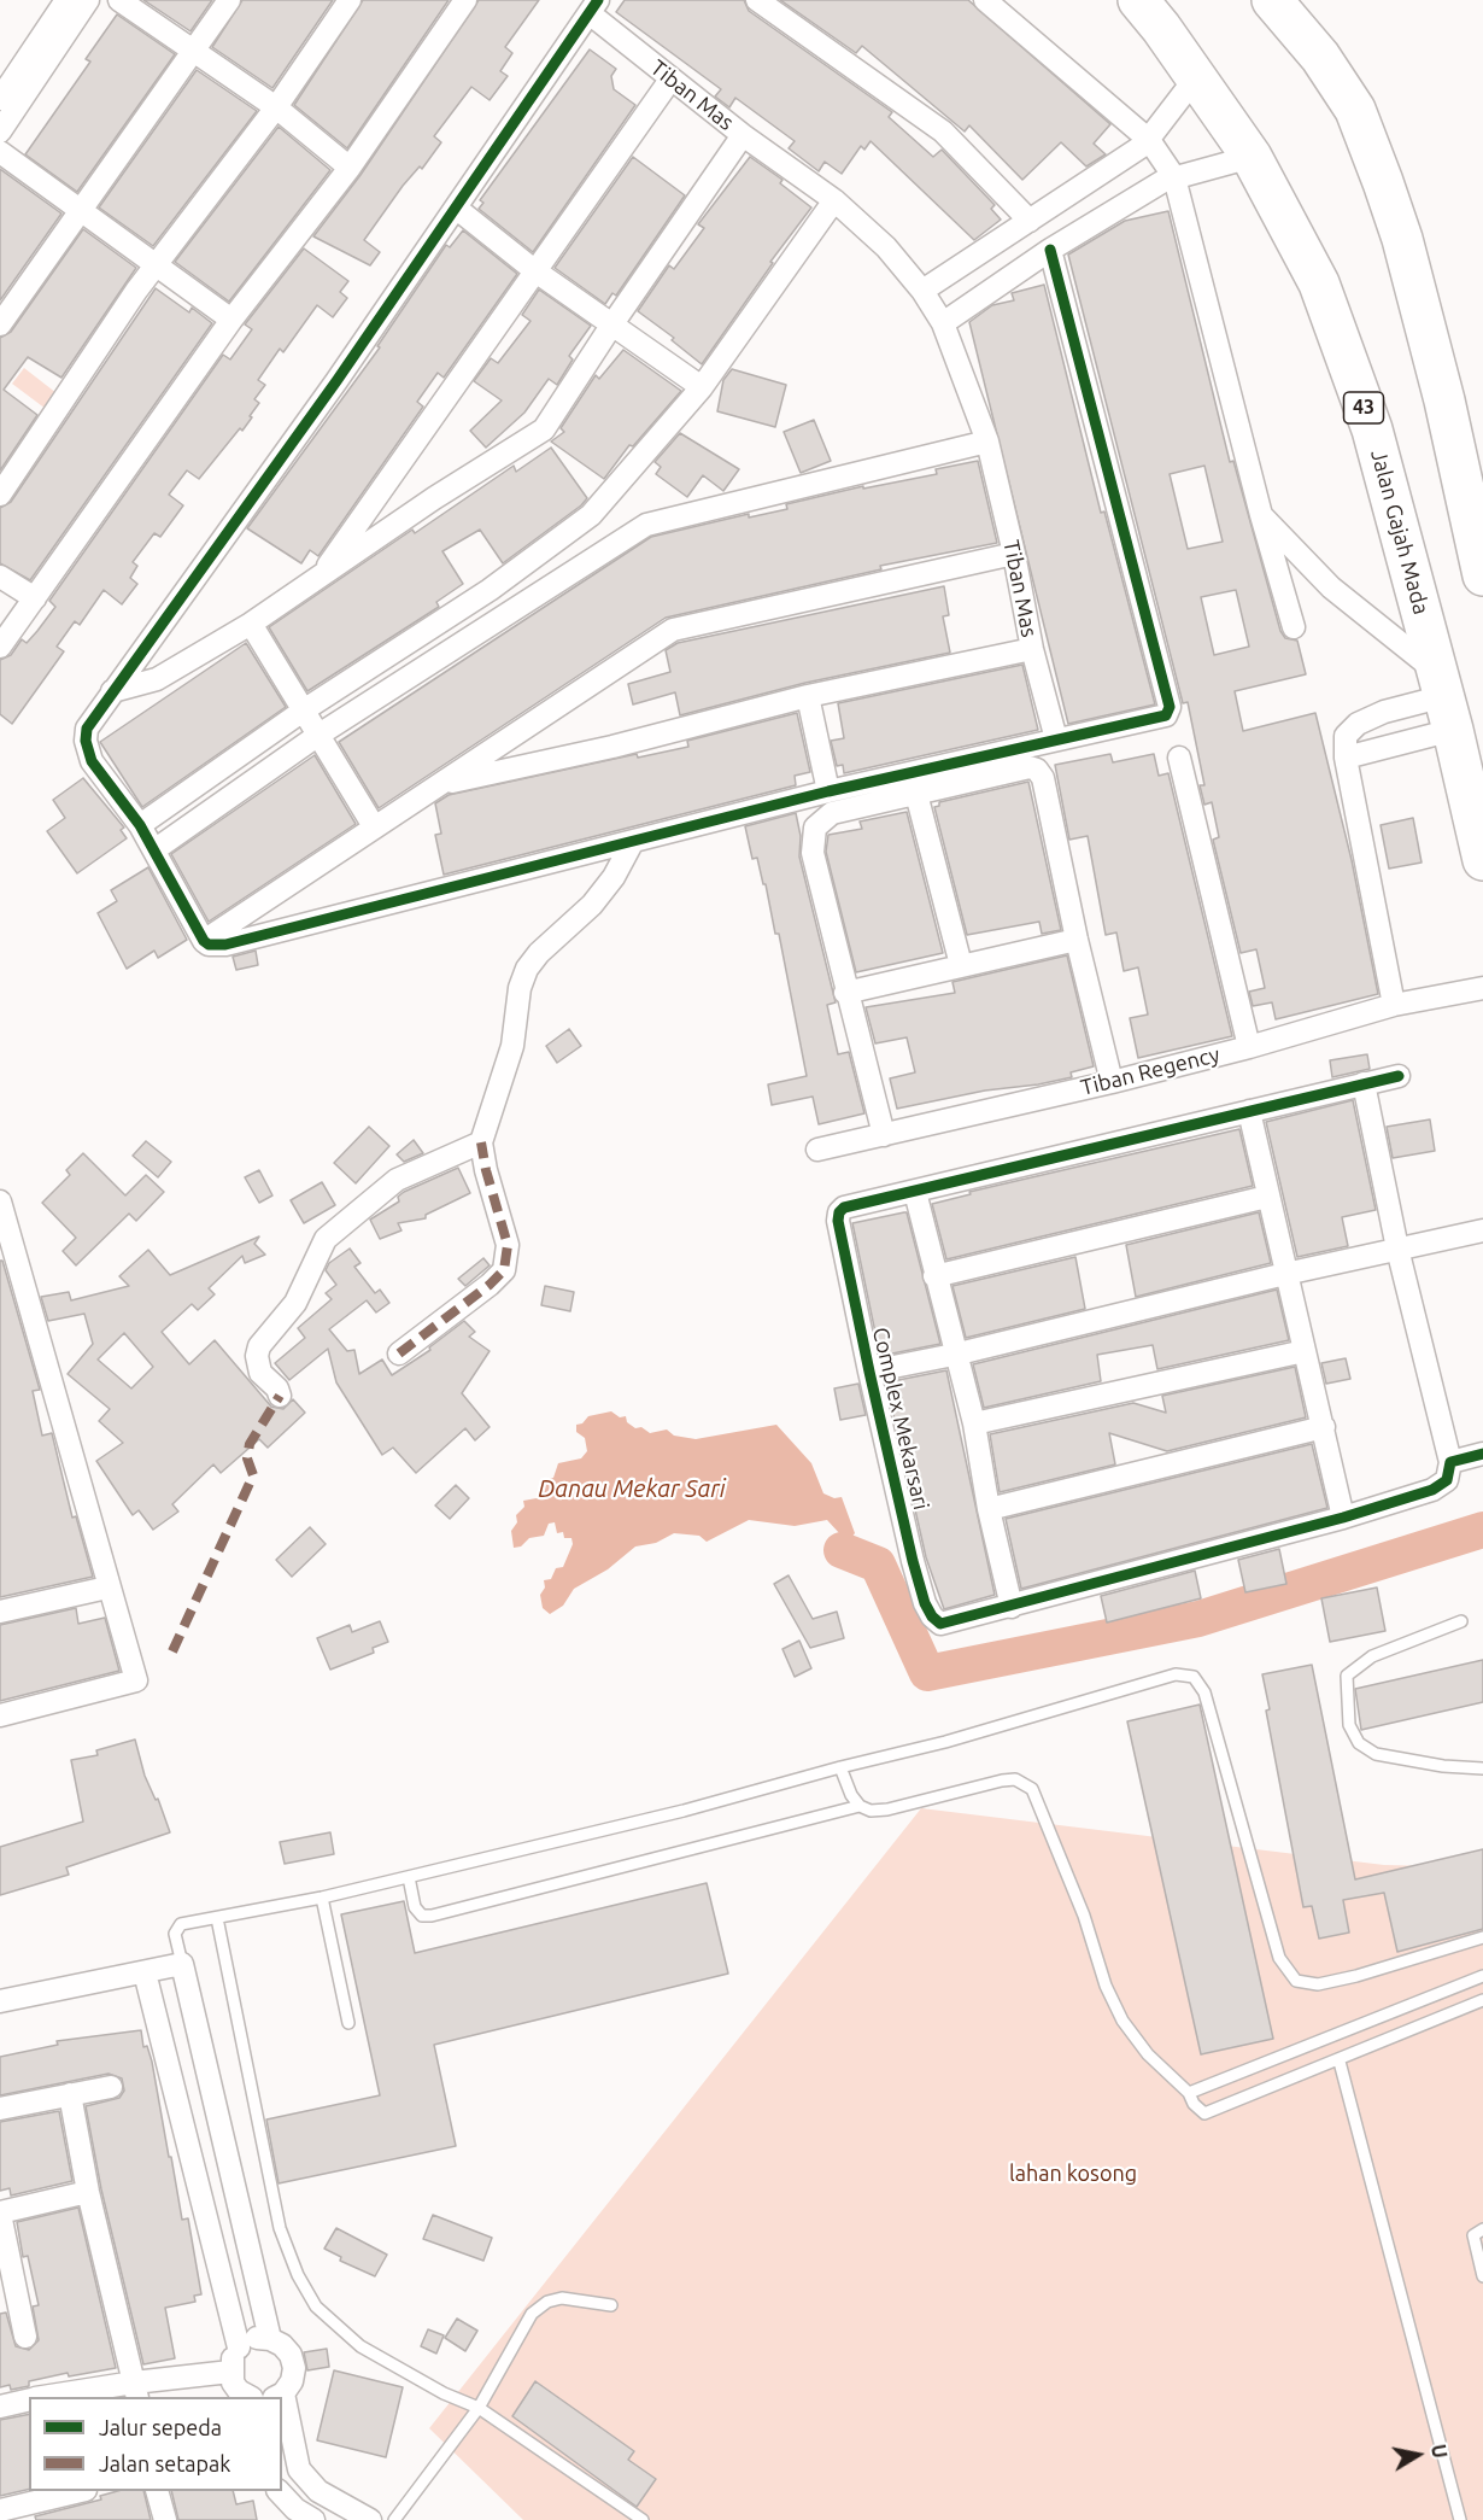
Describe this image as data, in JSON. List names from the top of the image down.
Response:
{
  "streets": {
    "highway": ["43", "Jalan Gajah Mada"],
    "street": ["Tiban Mas", "Tiban Regency", "Complex Mekarsari"]
  },
  "water": ["Danau Mekar Sari"],
  "parks": ["lahan kosong"],
  "legend": ["Jalur sepeda", "Jalan setapak"],
  "north": "right"
}
